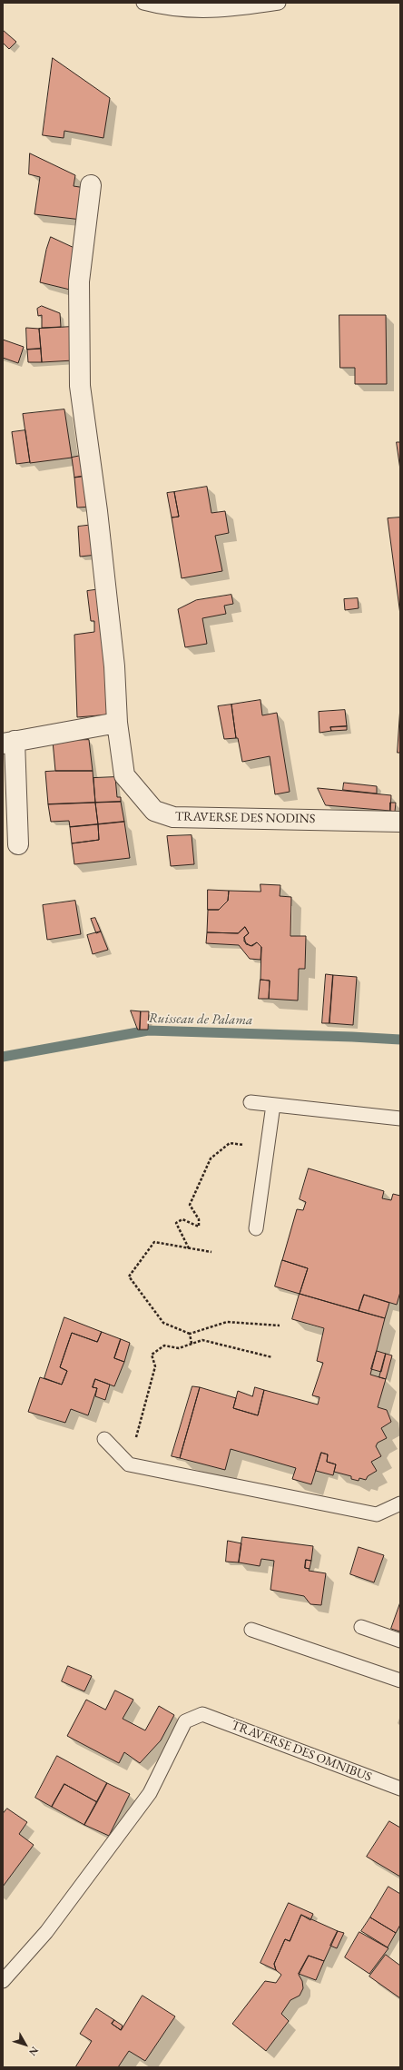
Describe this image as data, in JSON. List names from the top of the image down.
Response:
{
  "streets": {
    "street": ["TRAVERSE DES NODINS"],
    "lane": ["TRAVERSE DES OMNIBUS"]
  },
  "water": ["Ruisseau de Palama"],
  "north": "bottom right"
}
